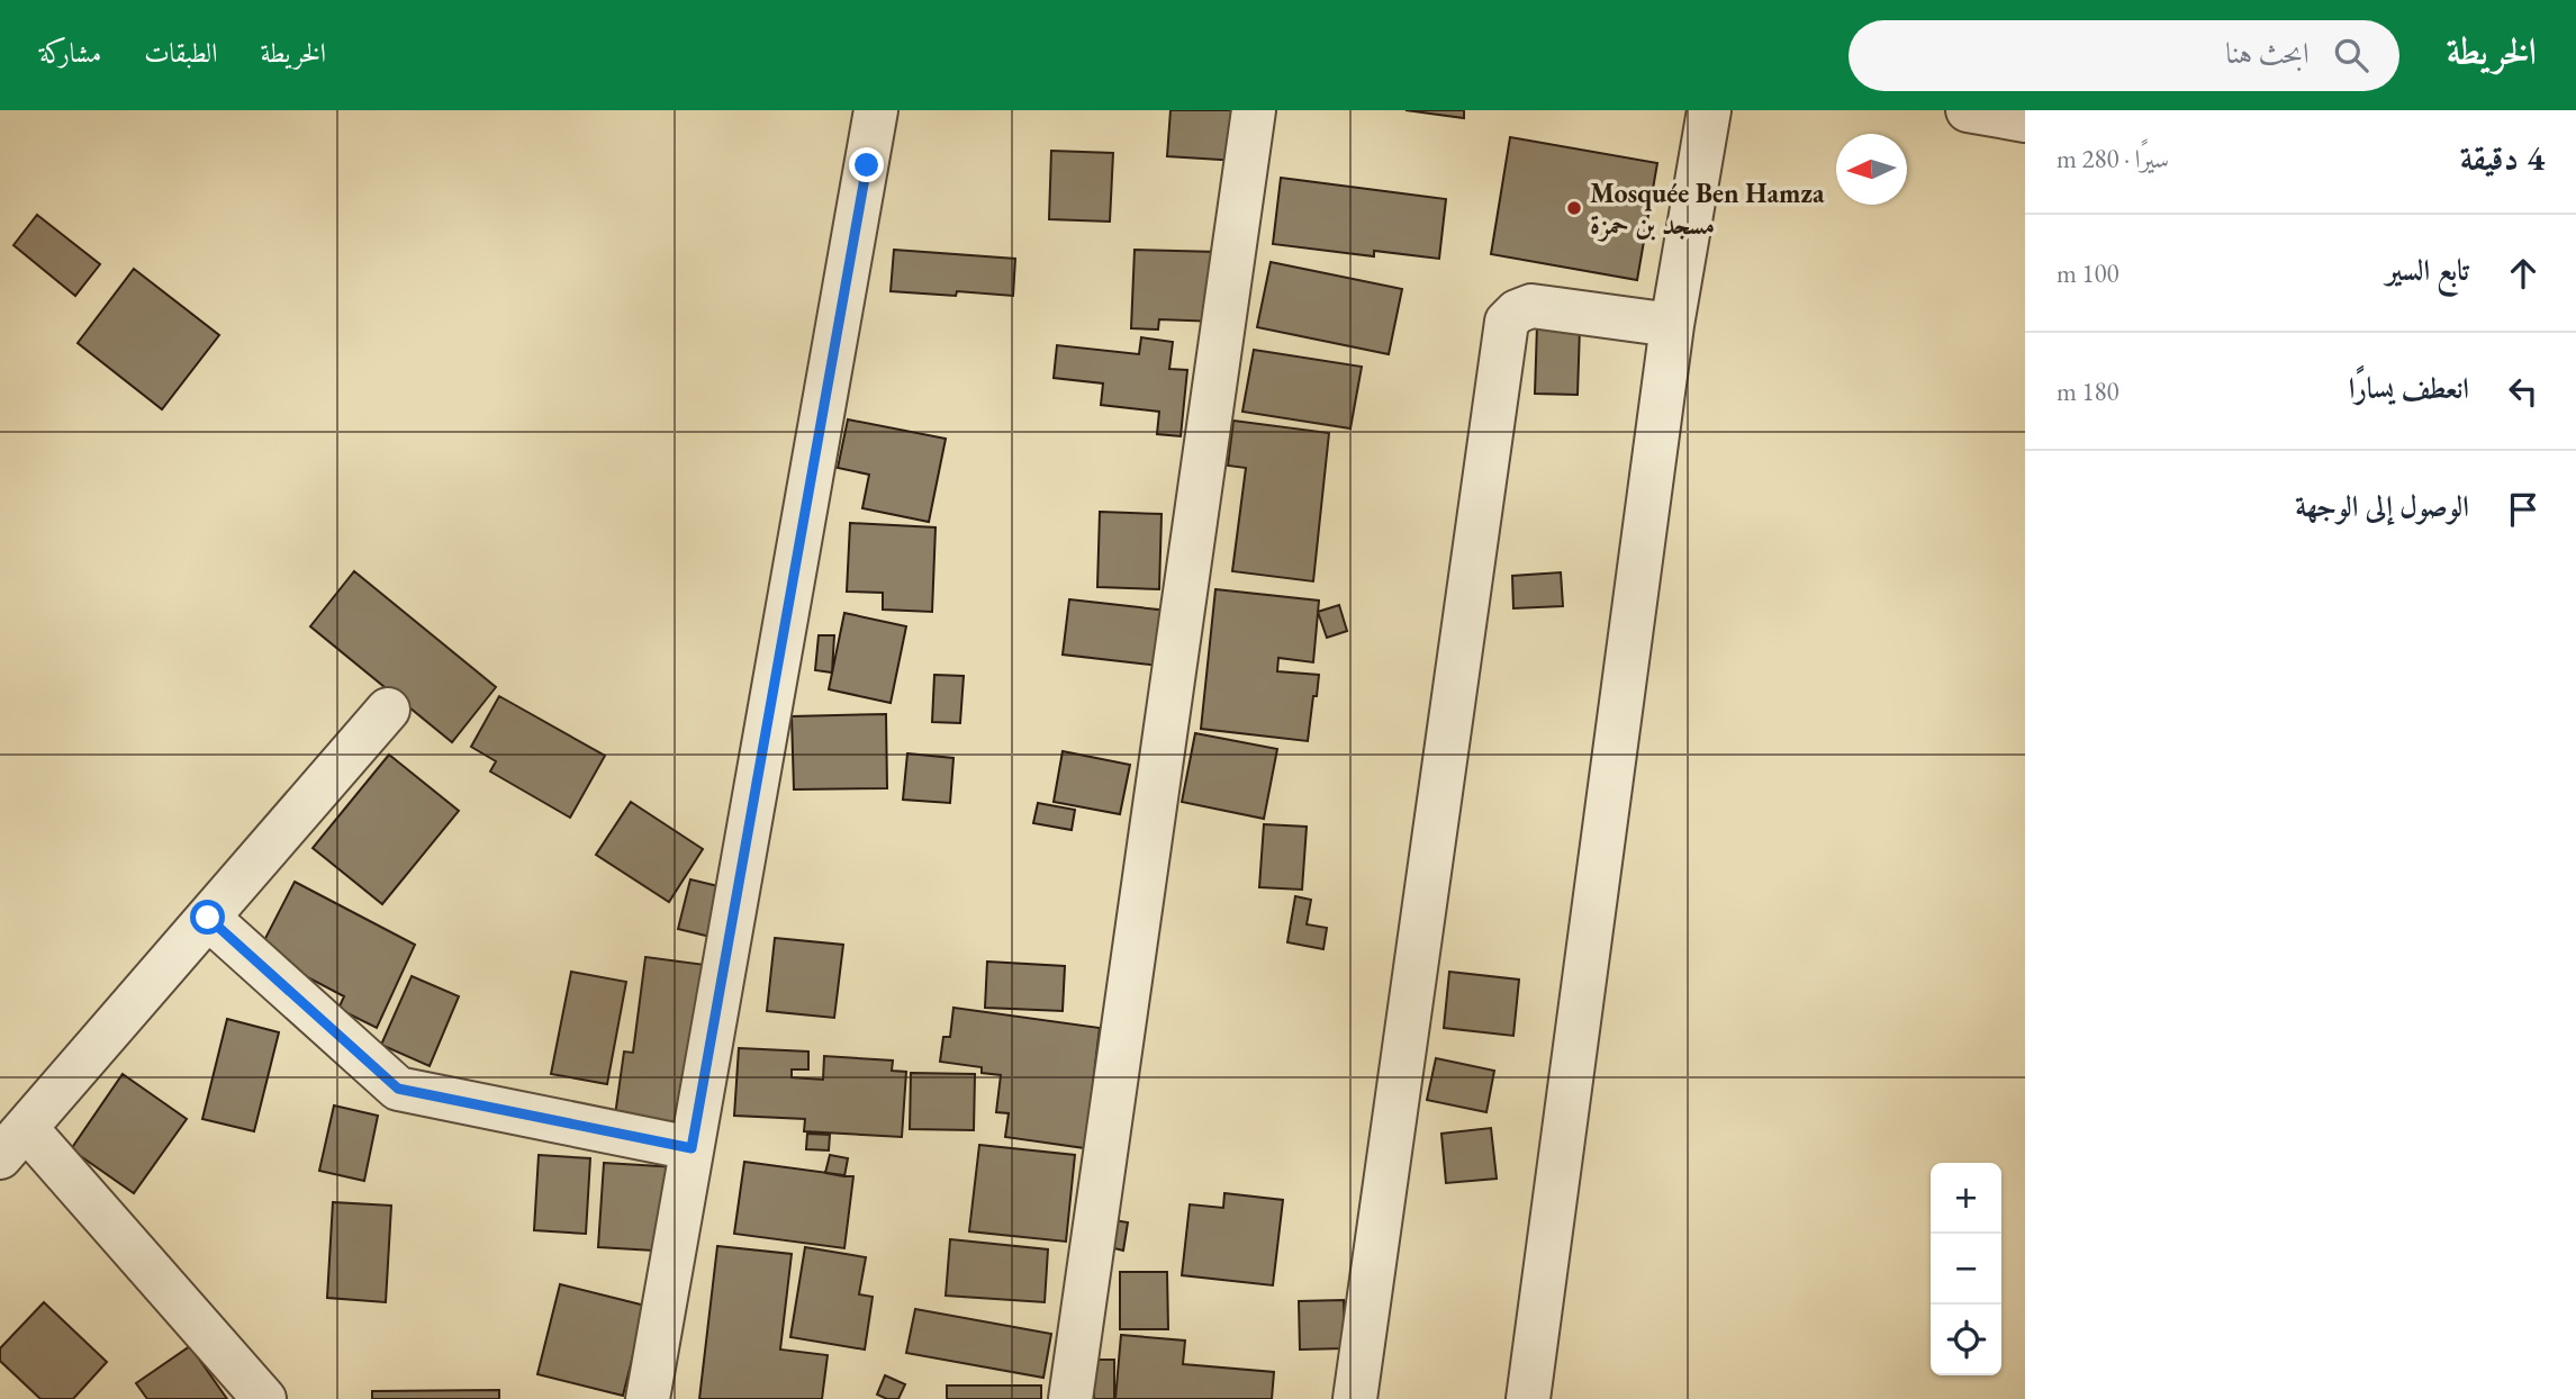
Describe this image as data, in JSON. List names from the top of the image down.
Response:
{
  "places": ["Mosquée Ben Hamza مسجد بن حمزة"],
  "north": "left",
  "page": {
    "header": "الخريطة",
    "search": "ابحث هنا",
    "nav": ["الخريطة", "الطبقات", "مشاركة"],
    "heading": ["4 دقيقة", "سيرًا · 280 m"],
    "list": [
      ["تابع السير", "100 m"],
      ["انعطف يسارًا", "180 m"],
      "الوصول إلى الوجهة"
    ],
    "map_buttons": ["+", "−"]
  }
}
